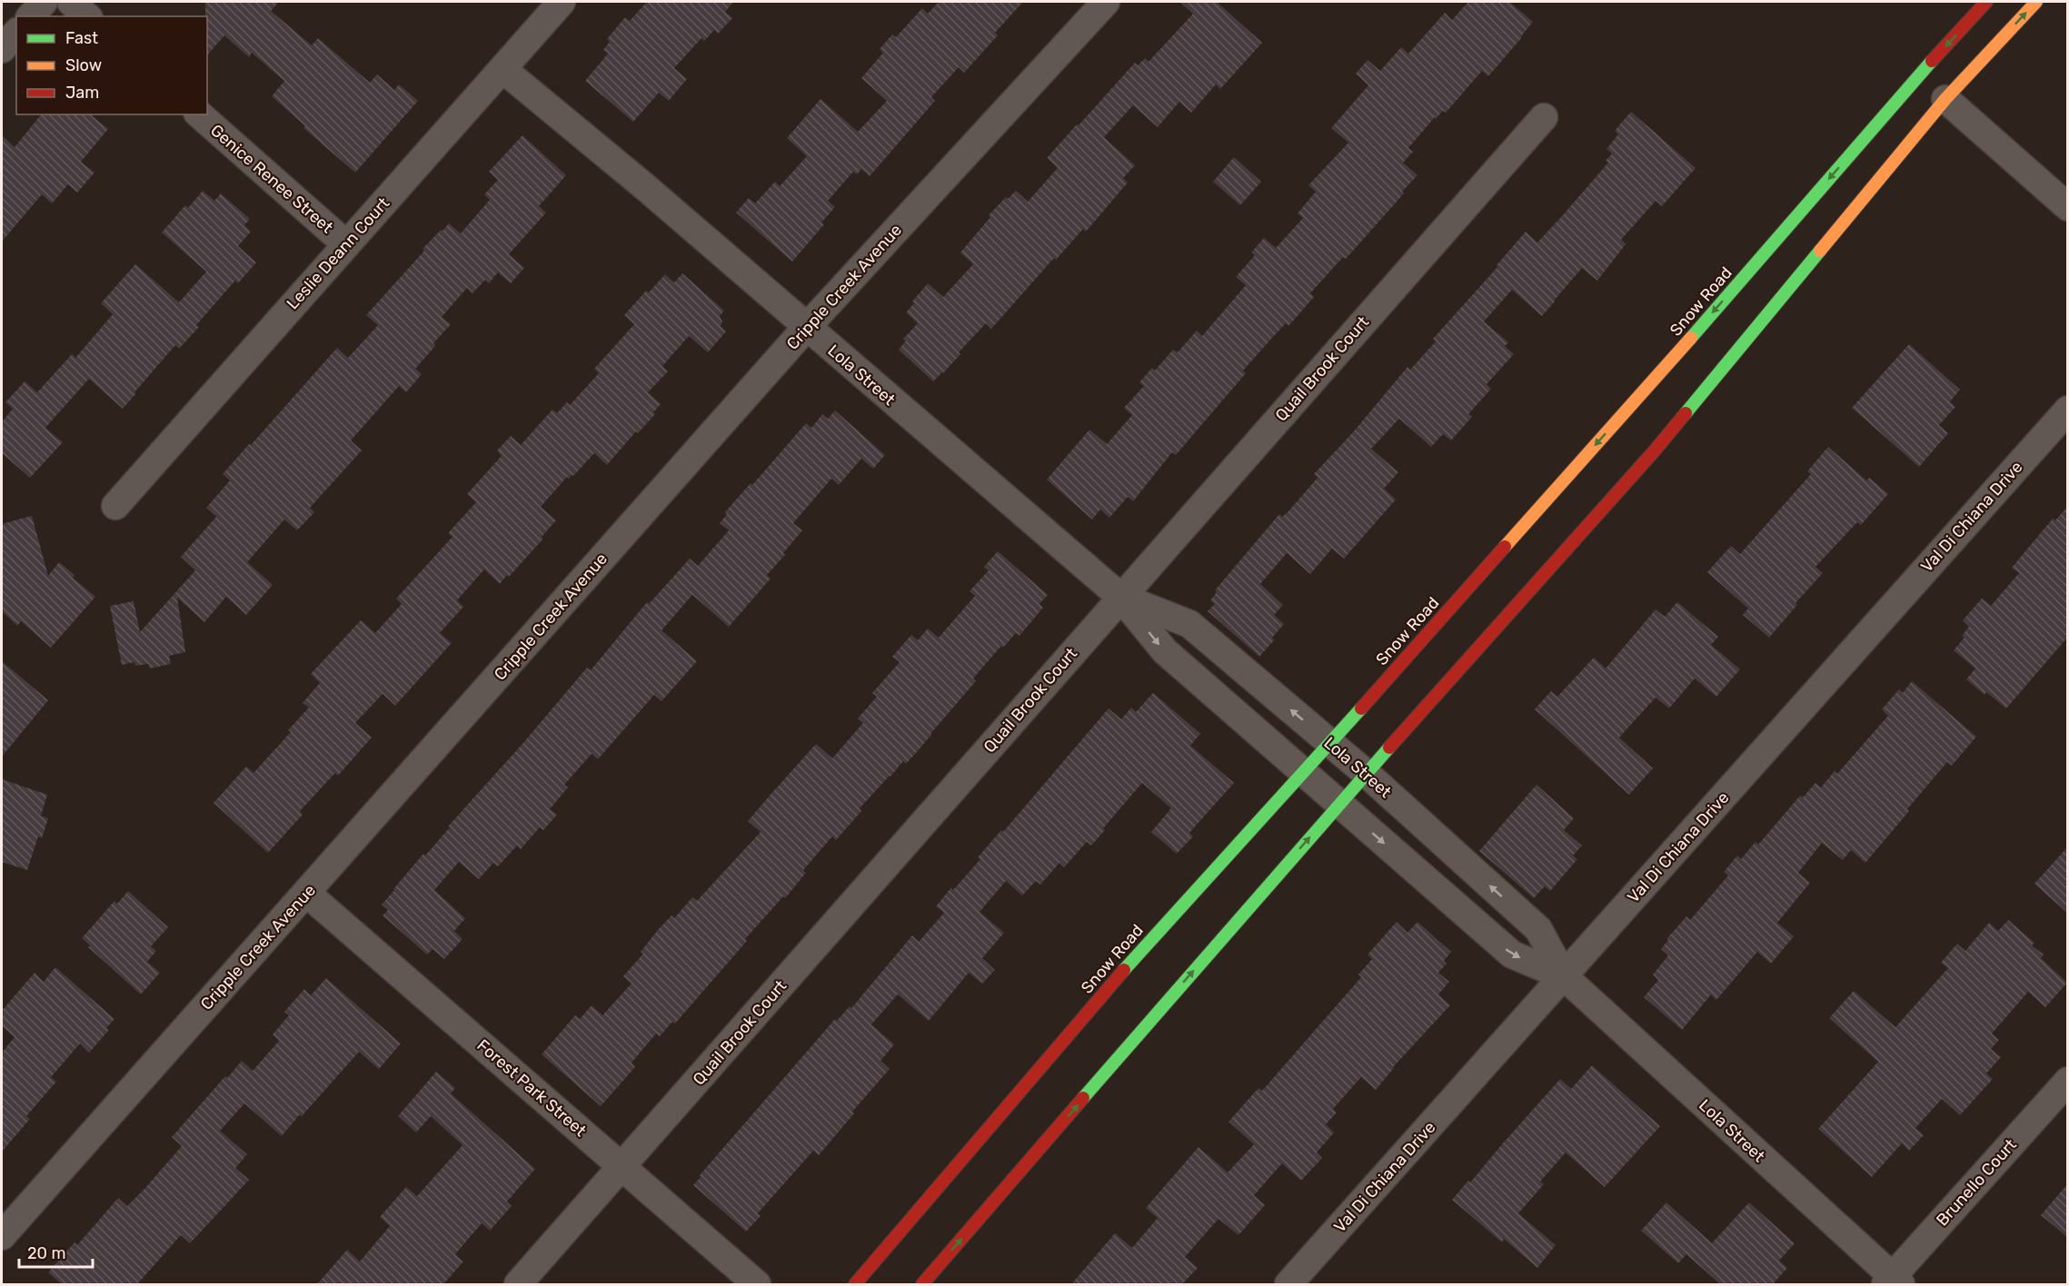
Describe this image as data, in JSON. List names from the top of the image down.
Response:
{
  "streets": {
    "main road": ["Snow Road"],
    "street": [
      "Genice Renee Street",
      "Leslie Deann Court",
      "Cripple Creek Avenue",
      "Quail Brook Court",
      "Lola Street",
      "Val Di Chiana Drive",
      "Forest Park Street",
      "Brunello Court"
    ]
  },
  "crossings": [
    ["Genice Renee Street", "Leslie Deann Court"],
    ["Leslie Deann Court", "Lola Street"],
    ["Cripple Creek Avenue", "Lola Street"],
    ["Cripple Creek Avenue", "Forest Park Street"],
    ["Snow Road", "Lola Street"],
    ["Quail Brook Court", "Lola Street"],
    ["Quail Brook Court", "Forest Park Street"],
    ["Lola Street", "Val Di Chiana Drive"],
    ["Lola Street", "Brunello Court"]
  ],
  "legend": ["Fast", "Slow", "Jam"],
  "scale_bar": "20 m"
}
